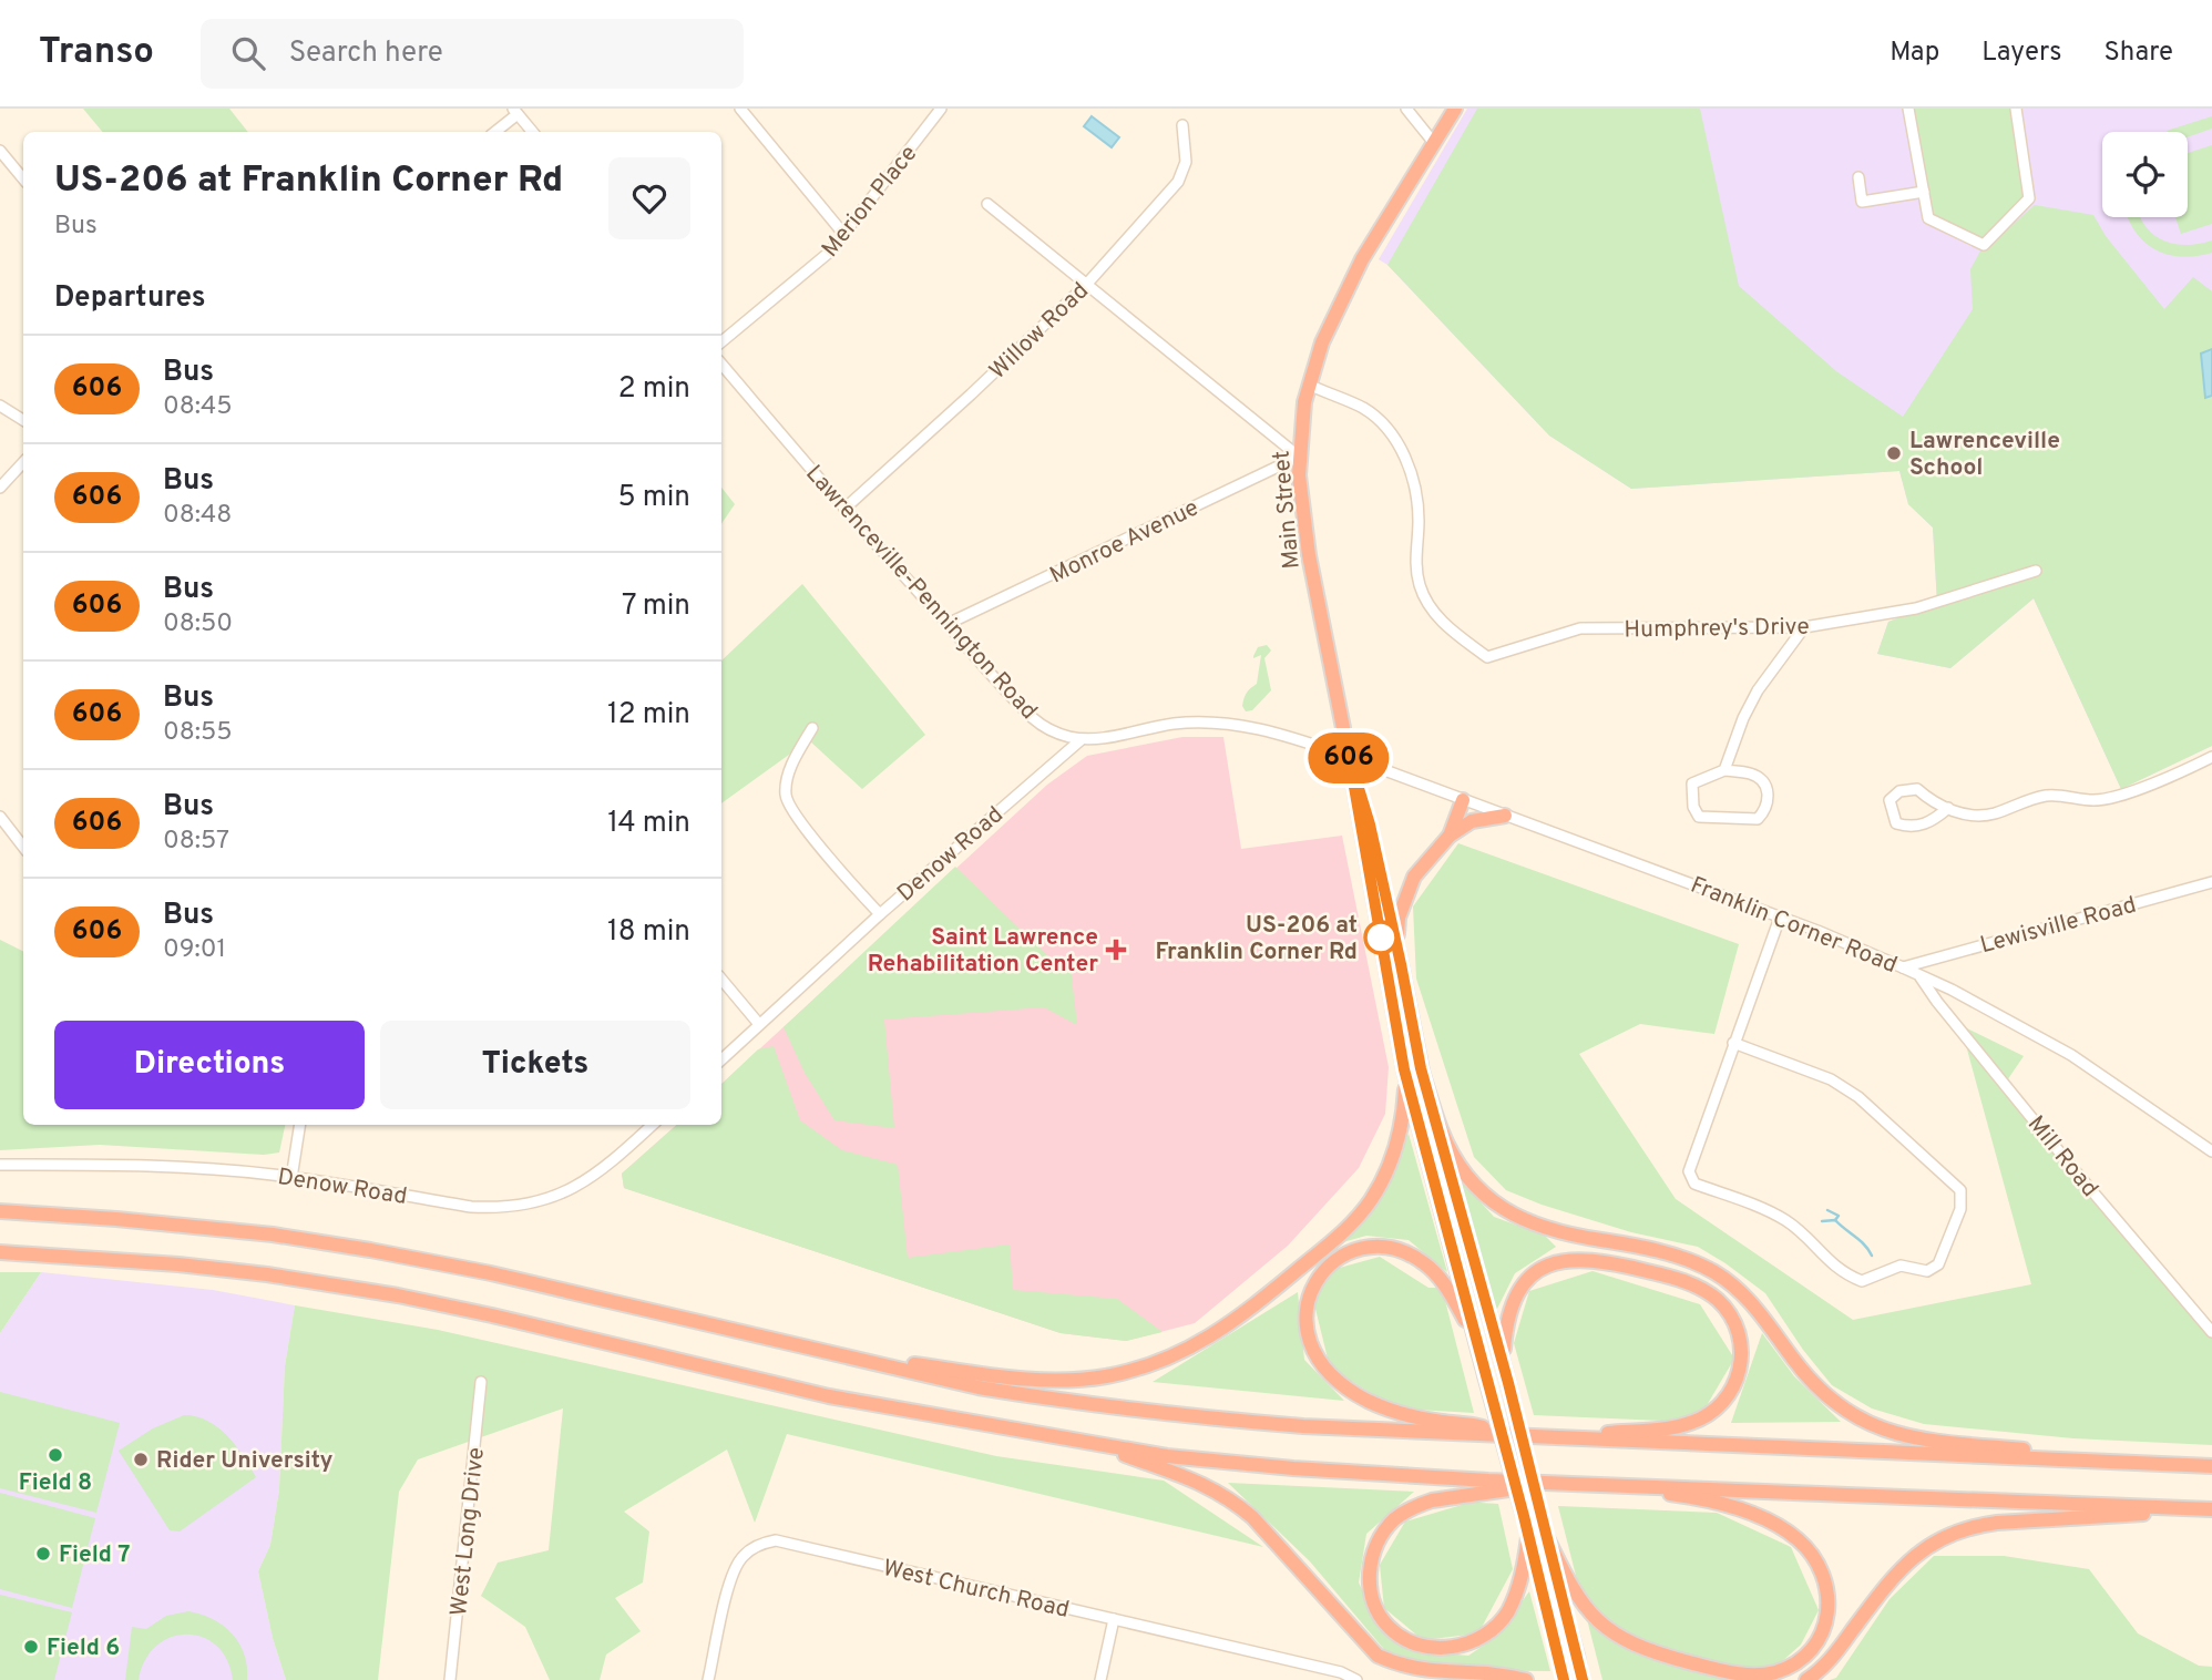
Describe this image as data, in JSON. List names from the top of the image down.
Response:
{
  "streets": {
    "highway": ["Main Street"],
    "street": [
      "Merion Place",
      "Willow Road",
      "Monroe Avenue",
      "Lawrenceville-Pennington Road",
      "Humphrey's Drive",
      "Denow Road",
      "Franklin Corner Road",
      "Lewisville Road",
      "Mill Road",
      "West Long Drive",
      "West Church Road"
    ]
  },
  "crossings": [
    ["Willow Road", "Lawrenceville-Pennington Road"],
    ["Main Street", "Monroe Avenue"],
    ["Main Street", "Lawrenceville-Pennington Road"],
    ["Main Street", "Humphrey's Drive"],
    ["Main Street", "Franklin Corner Road"],
    ["Monroe Avenue", "Lawrenceville-Pennington Road"],
    ["Lawrenceville-Pennington Road", "Denow Road"],
    ["Lawrenceville-Pennington Road", "Franklin Corner Road"],
    ["Franklin Corner Road", "Lewisville Road"],
    ["Franklin Corner Road", "Mill Road"]
  ],
  "places": {
    "other": [
      "Lawrenceville School",
      "US-206 at Franklin Corner Rd",
      "Field 8",
      "Rider University",
      "Field 7",
      "Field 6"
    ],
    "health": ["Saint Lawrence Rehabilitation Center"]
  },
  "lines": ["bus line 606"],
  "page": {
    "header": "Transo",
    "search": "Search here",
    "nav": ["Map", "Layers", "Share"],
    "on_map": "606",
    "heading": [
      ["US-206 at Franklin Corner Rd", "Bus"],
      "Departures"
    ],
    "list": [
      {
        "mark": "606",
        "name": "Bus",
        "note": "08:45",
        "value": "2 min"
      },
      {
        "mark": "606",
        "name": "Bus",
        "note": "08:48",
        "value": "5 min"
      },
      {
        "mark": "606",
        "name": "Bus",
        "note": "08:50",
        "value": "7 min"
      },
      {
        "mark": "606",
        "name": "Bus",
        "note": "08:55",
        "value": "12 min"
      },
      {
        "mark": "606",
        "name": "Bus",
        "note": "08:57",
        "value": "14 min"
      },
      {
        "mark": "606",
        "name": "Bus",
        "note": "09:01",
        "value": "18 min"
      }
    ],
    "buttons": ["Directions", "Tickets"]
  }
}
